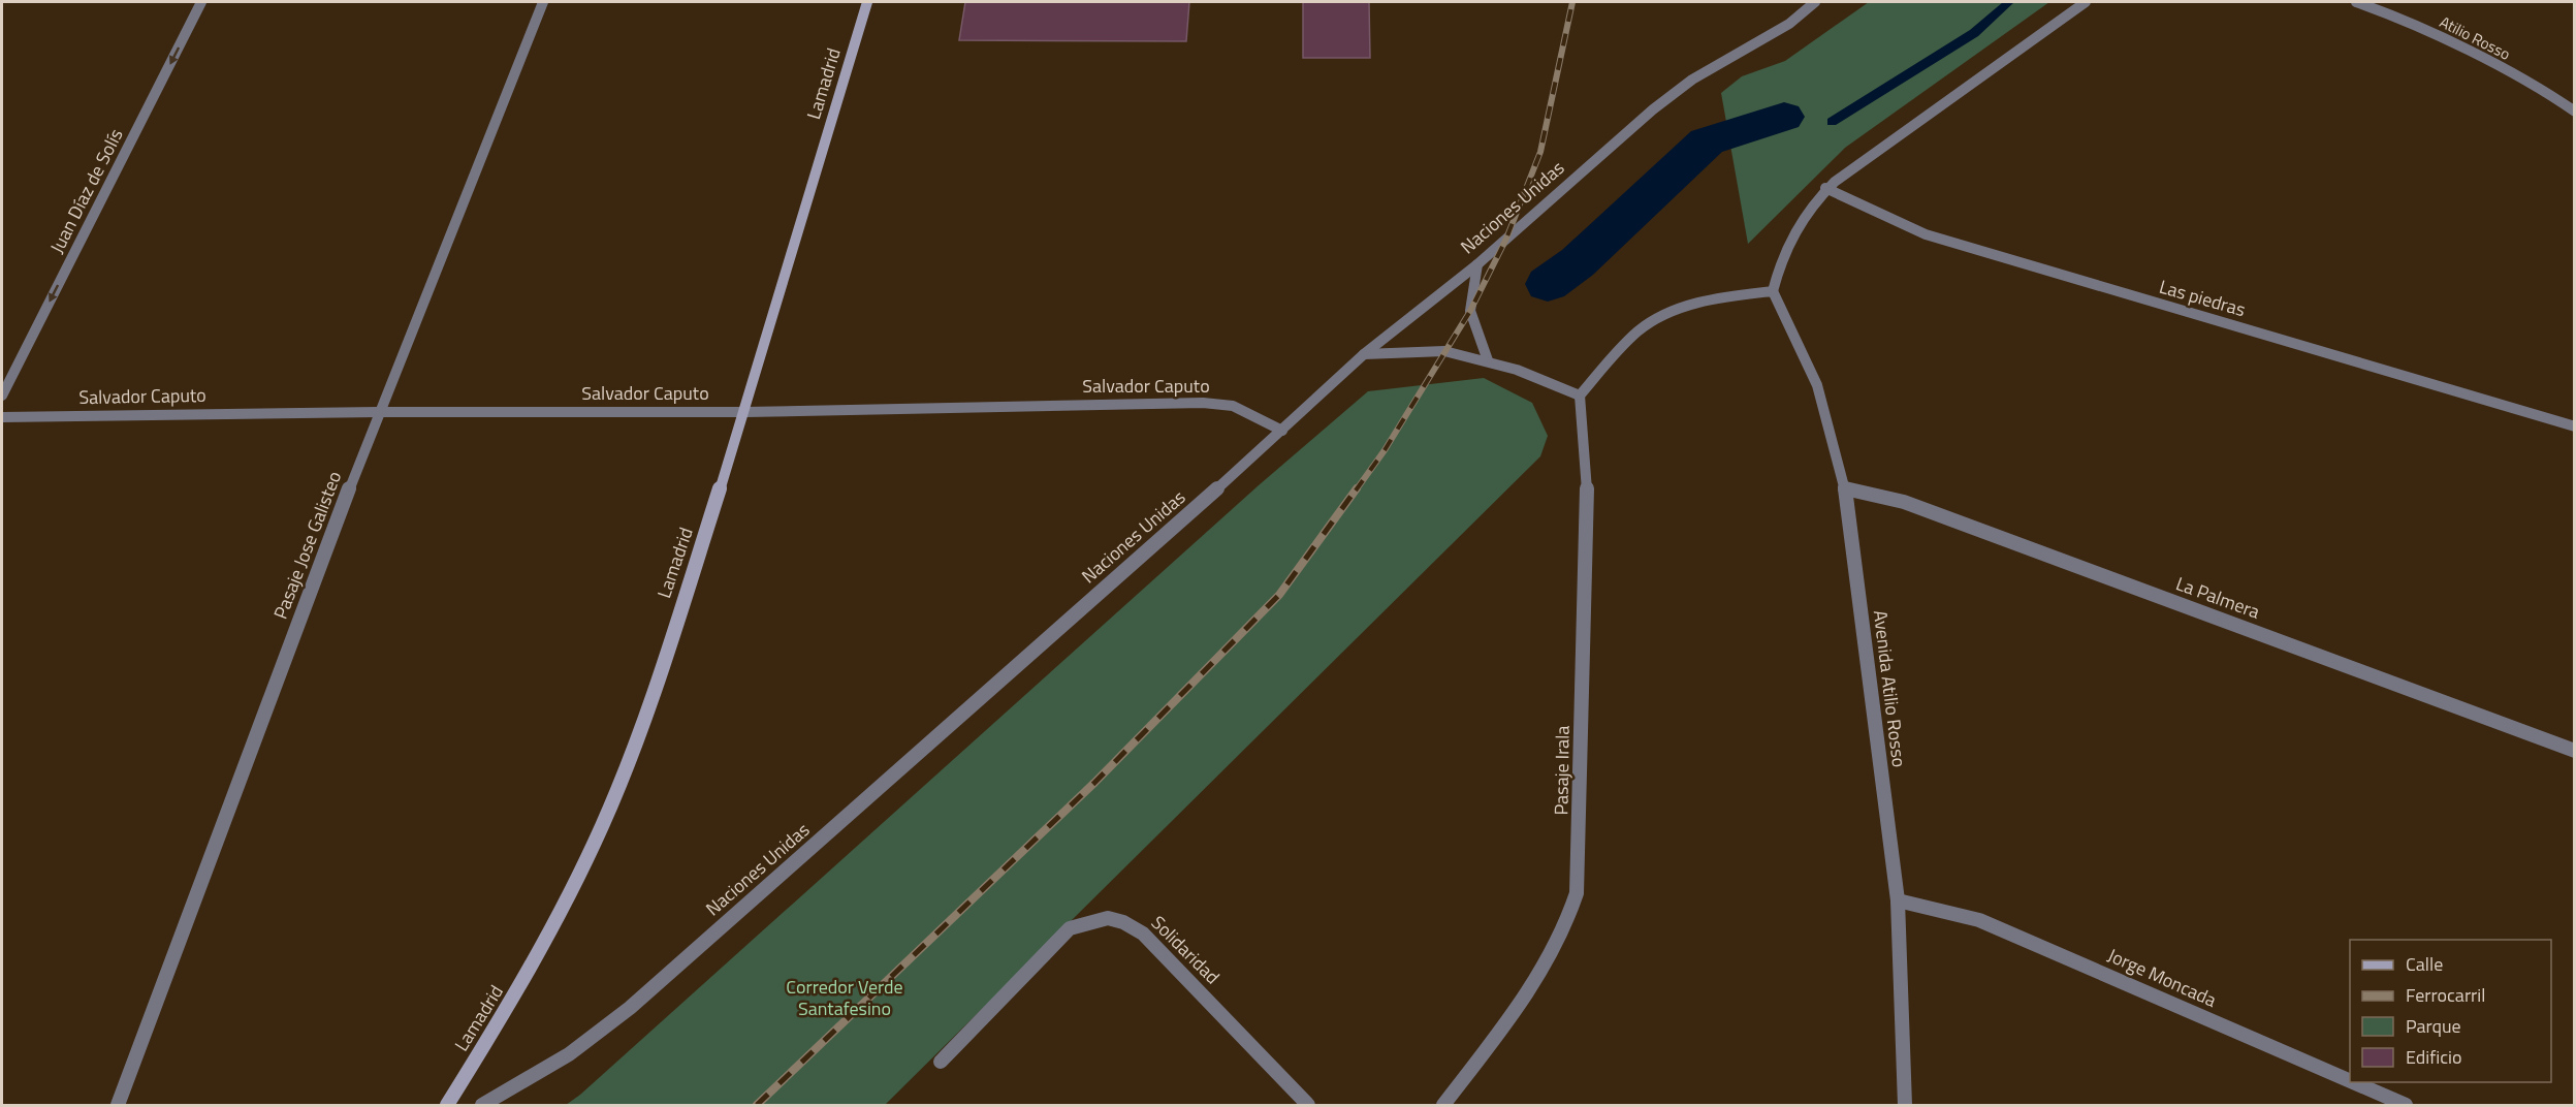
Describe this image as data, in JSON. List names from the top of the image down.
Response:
{
  "streets": {
    "street": [
      "Atilio Rosso",
      "Lamadrid",
      "Juan Díaz de Solís",
      "Naciones Unidas",
      "Las piedras",
      "Salvador Caputo",
      "Pasaje Jose Galisteo",
      "La Palmera",
      "Avenida Atilio Rosso",
      "Pasaje Irala",
      "Solidaridad",
      "Jorge Moncada"
    ]
  },
  "crossings": [
    ["Lamadrid", "Salvador Caputo"],
    ["Naciones Unidas", "Salvador Caputo"],
    ["Salvador Caputo", "Pasaje Jose Galisteo"],
    ["La Palmera", "Avenida Atilio Rosso"],
    ["Avenida Atilio Rosso", "Jorge Moncada"]
  ],
  "one_way": ["Juan Díaz de Solís"],
  "parks": ["Corredor Verde Santafesino"],
  "legend": [
    "Calle",
    "Ferrocarril",
    "Parque",
    "Edificio"
  ]
}
